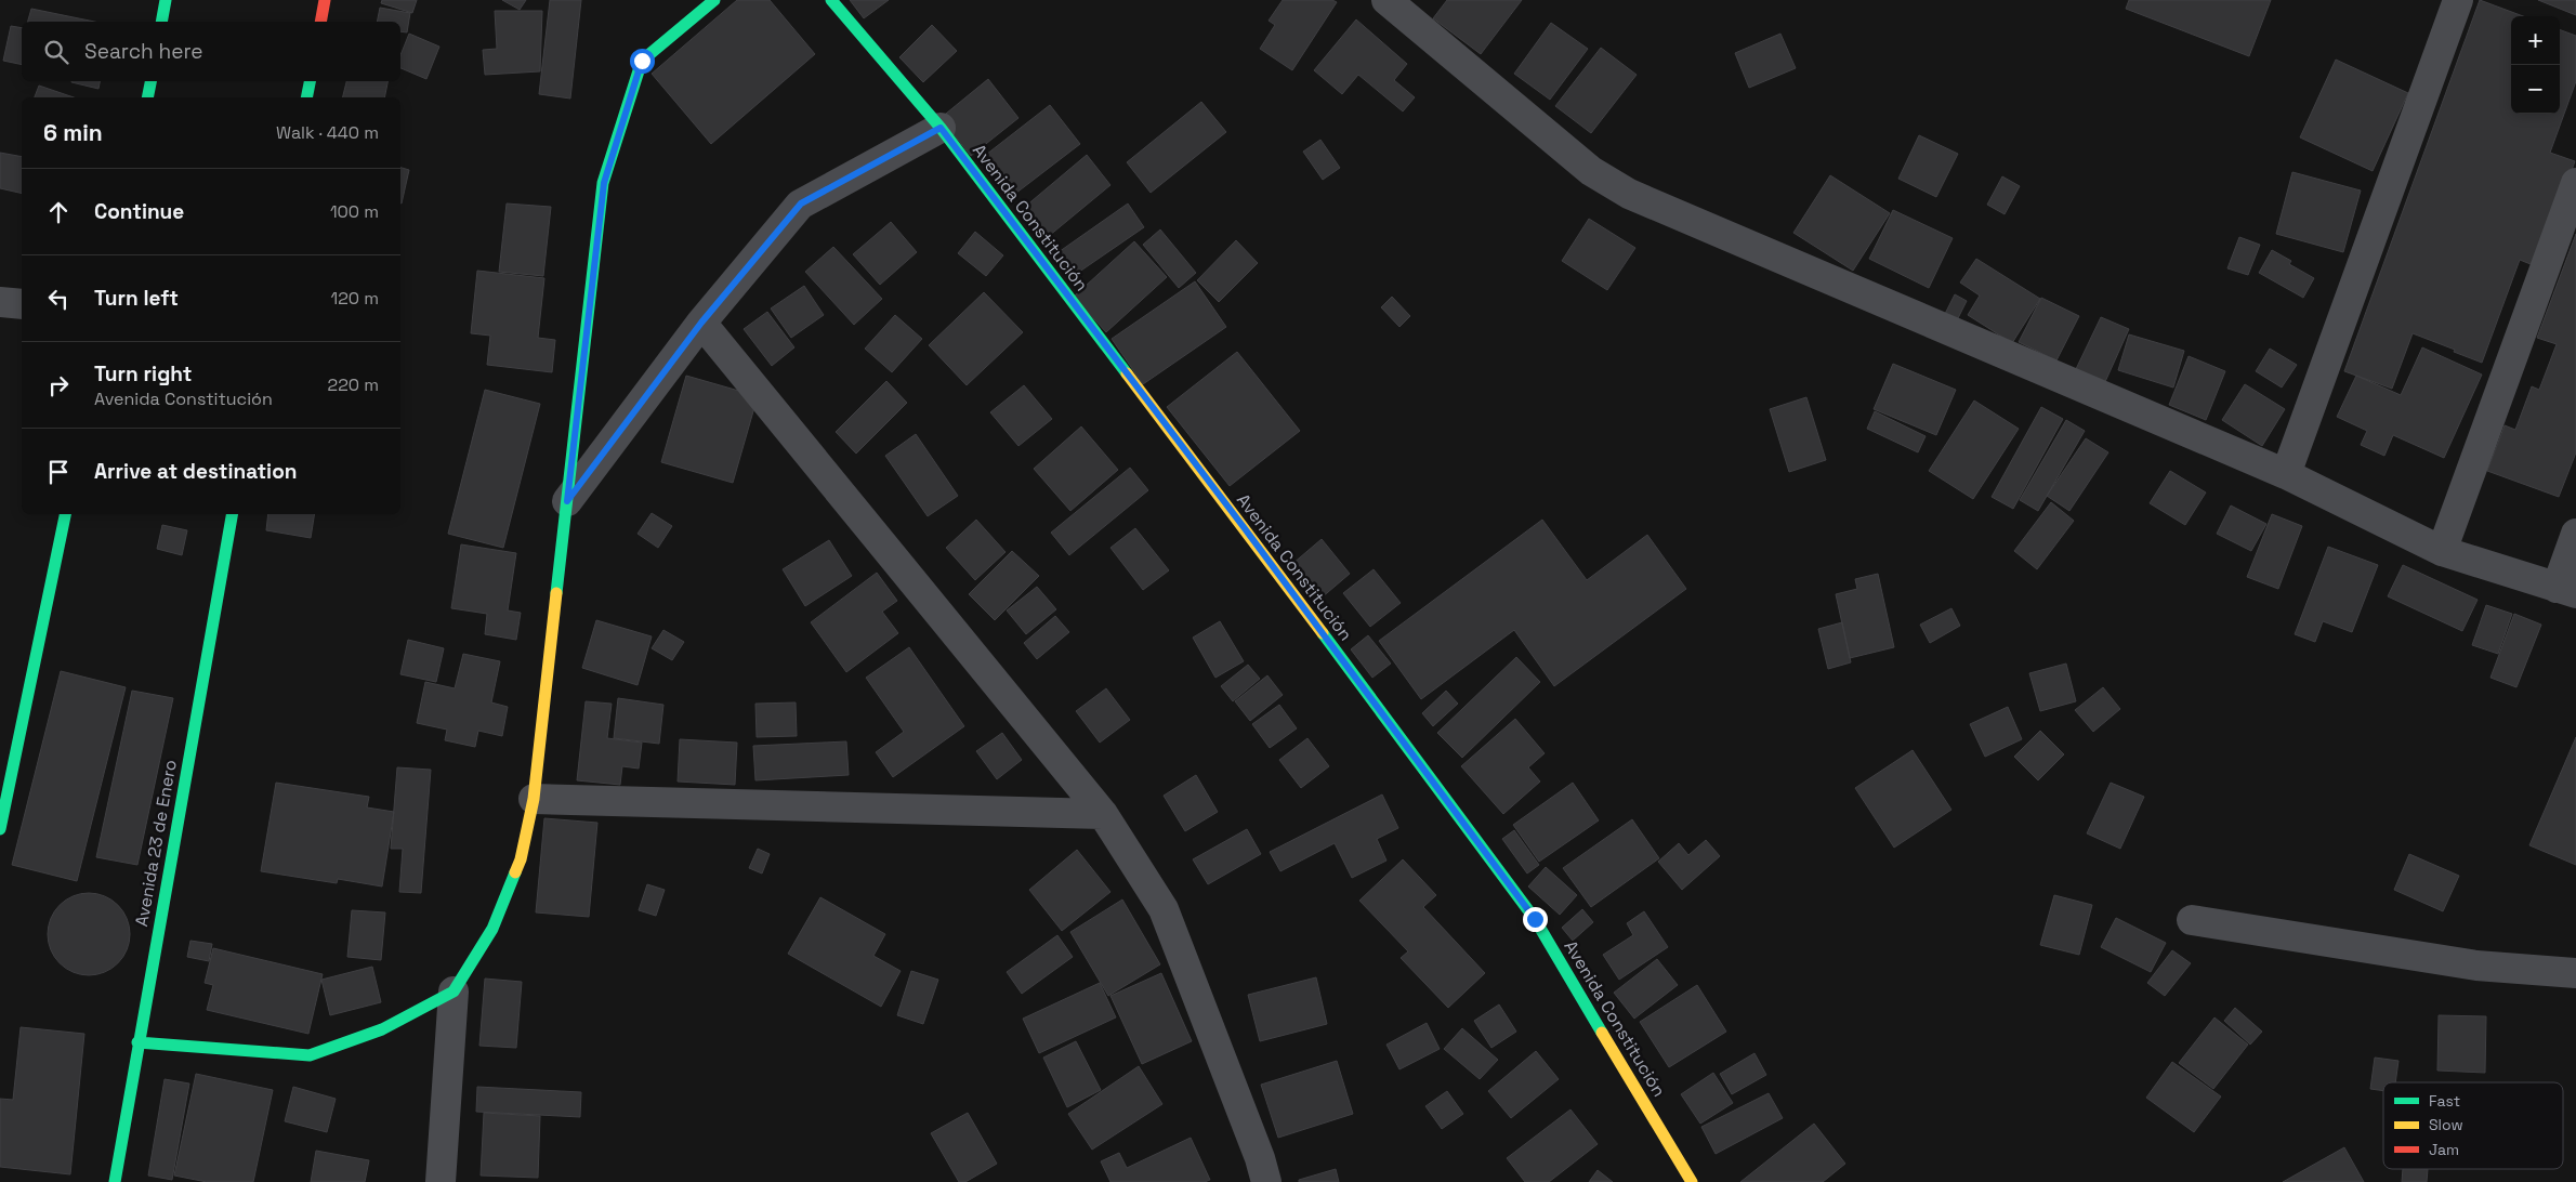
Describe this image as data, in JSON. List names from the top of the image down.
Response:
{
  "streets": {
    "street": ["Avenida Constitución", "Avenida 23 de Enero"]
  },
  "legend": ["Fast", "Slow", "Jam"],
  "page": {
    "map_buttons": ["+", "−"],
    "search": "Search here",
    "heading": ["6 min", "Walk · 440 m"],
    "list": [
      ["Continue", "100 m"],
      ["Turn left", "120 m"],
      ["Turn right", "Avenida Constitución", "220 m"],
      "Arrive at destination"
    ]
  }
}
